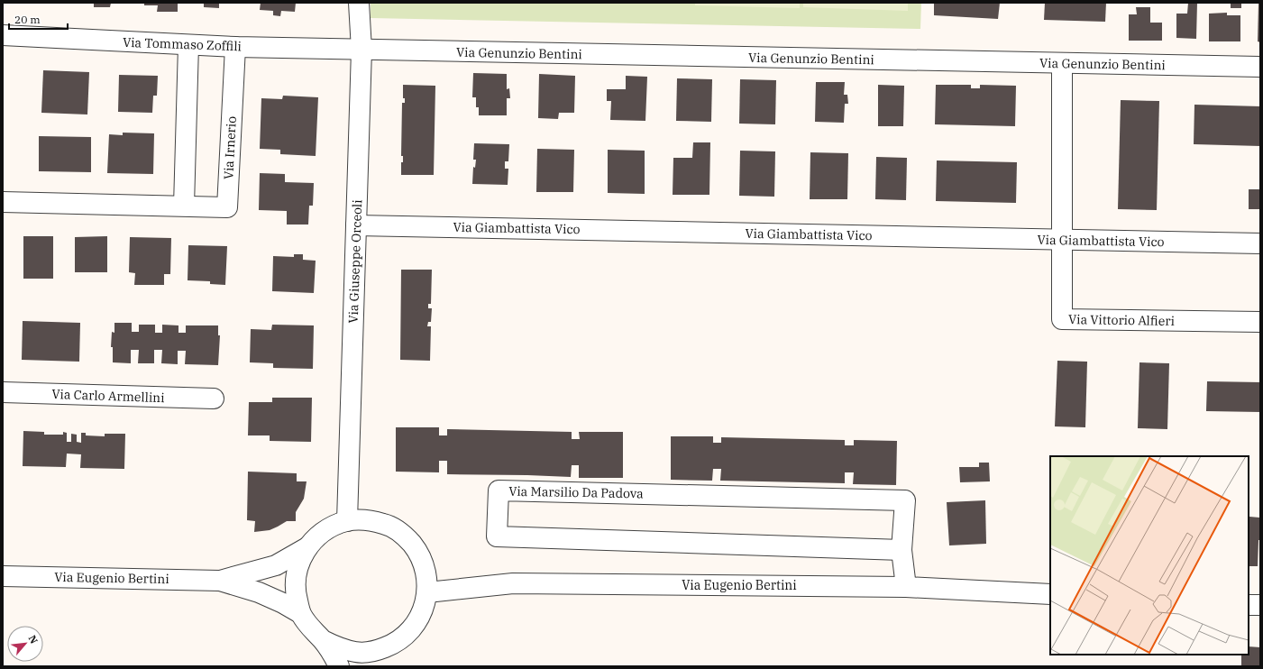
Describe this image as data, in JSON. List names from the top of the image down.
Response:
{
  "streets": {
    "street": [
      "Via Tommaso Zoffili",
      "Via Genunzio Bentini",
      "Via Irnerio",
      "Via Giambattista Vico",
      "Via Giuseppe Orceoli",
      "Via Vittorio Alfieri",
      "Via Carlo Armellini",
      "Via Marsilio Da Padova",
      "Via Eugenio Bertini"
    ]
  },
  "crossings": [
    ["Via Tommaso Zoffili", "Via Genunzio Bentini"],
    ["Via Tommaso Zoffili", "Via Irnerio"],
    ["Via Tommaso Zoffili", "Via Giuseppe Orceoli"],
    ["Via Genunzio Bentini", "Via Giuseppe Orceoli"],
    ["Via Giambattista Vico", "Via Giuseppe Orceoli"],
    ["Via Giambattista Vico", "Via Vittorio Alfieri"],
    ["Via Marsilio Da Padova", "Via Eugenio Bertini"]
  ],
  "scale_bar": "20 m",
  "north": "top right"
}
